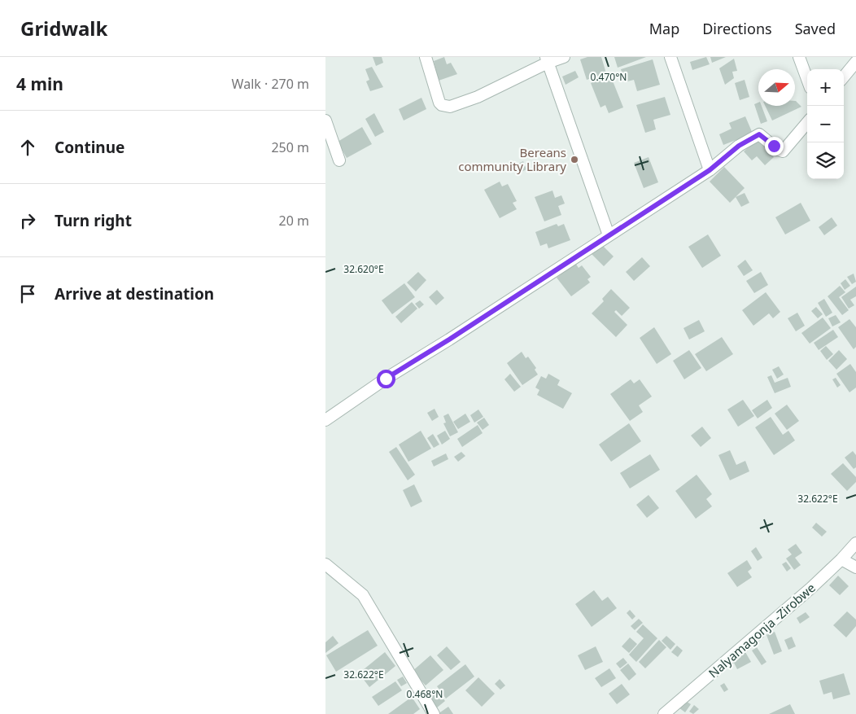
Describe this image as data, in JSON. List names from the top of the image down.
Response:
{
  "streets": {
    "street": ["Nalyamagonja -Zirobwe"]
  },
  "places": ["Bereans community Library"],
  "north": "right",
  "page": {
    "header": "Gridwalk",
    "nav": ["Map", "Directions", "Saved"],
    "heading": ["4 min", "Walk · 270 m"],
    "map_buttons": ["+", "−"],
    "list": [
      ["Continue", "250 m"],
      ["Turn right", "20 m"],
      "Arrive at destination"
    ]
  },
  "coordinates": [
    "0.470°N",
    "32.620°E",
    "32.622°E",
    "0.468°N"
  ]
}
